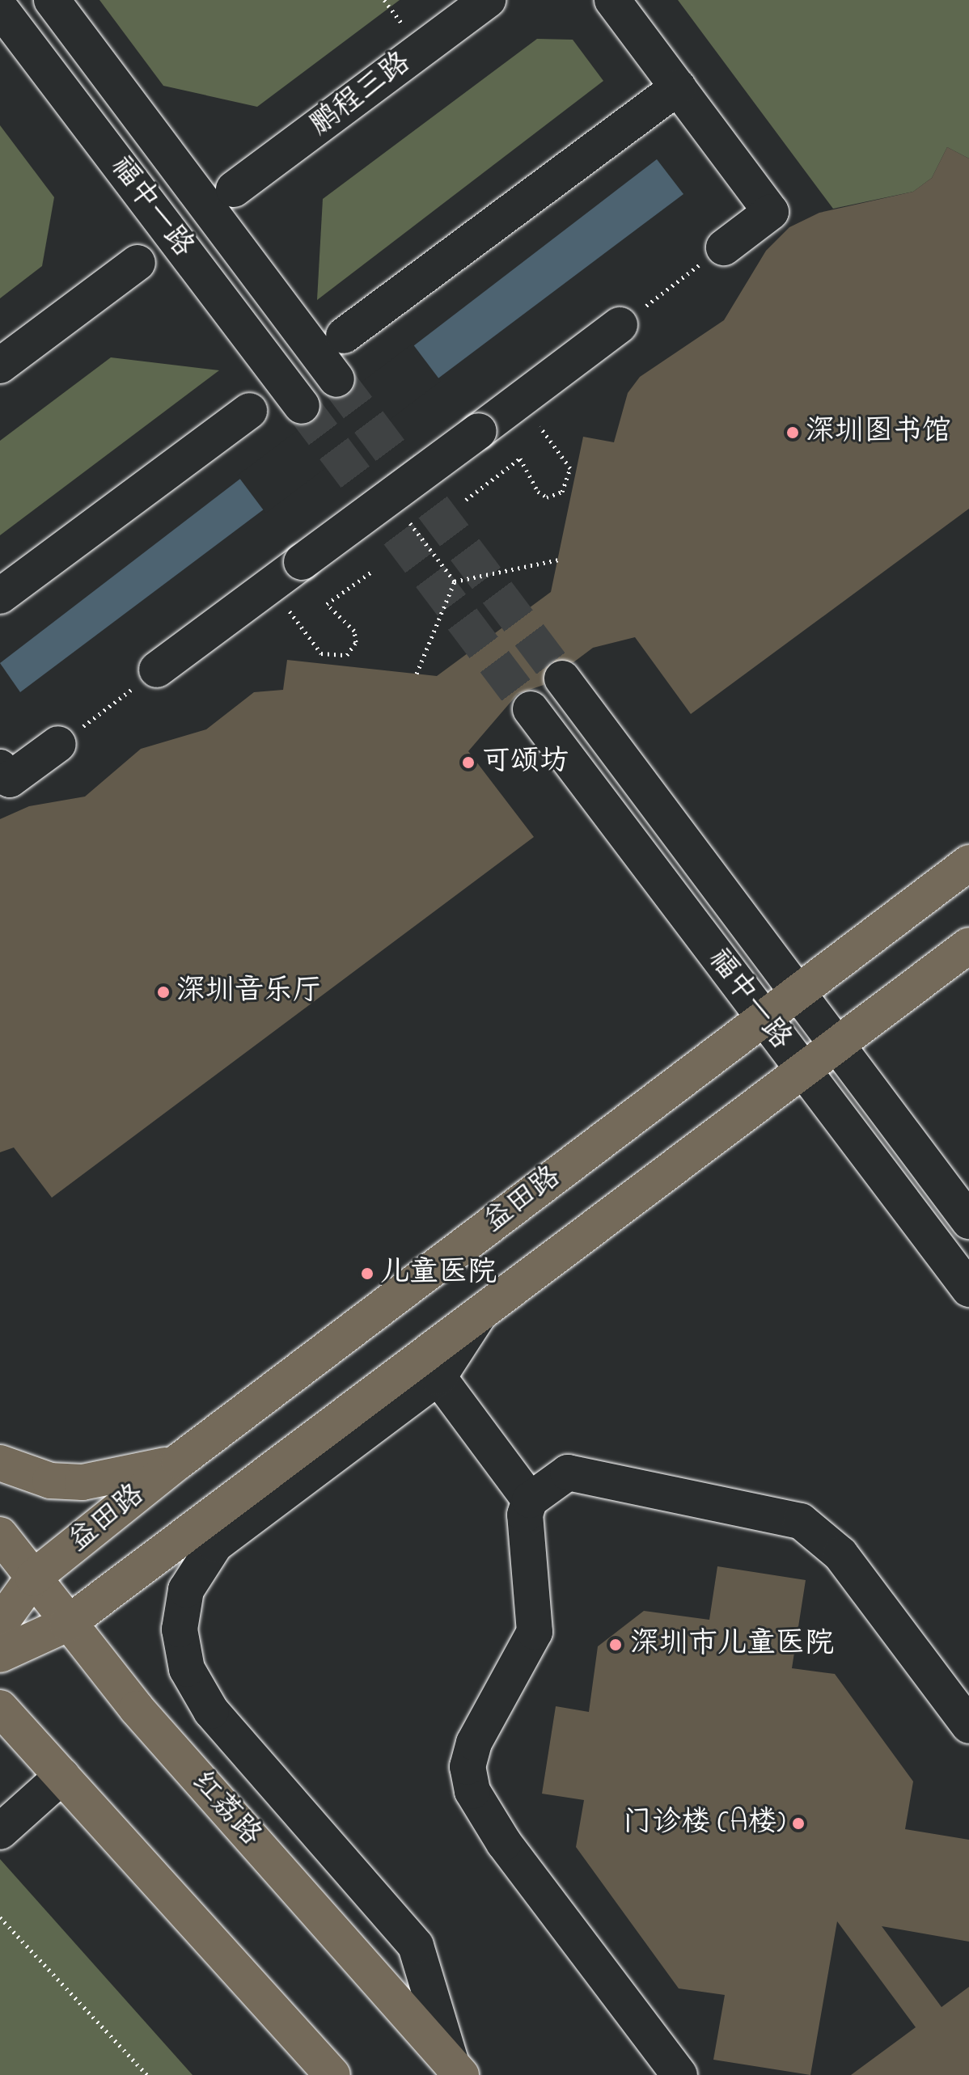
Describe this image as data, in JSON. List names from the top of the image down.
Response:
{
  "streets": {
    "main road": ["益田路", "红荔路"],
    "street": ["鹏程三路", "福中一路"]
  },
  "crossings": [
    ["福中一路", "益田路"],
    ["益田路", "红荔路"]
  ],
  "places": [
    "深圳图书馆",
    "可颂坊",
    "深圳音乐厅",
    "儿童医院",
    "深圳市儿童医院",
    "门诊楼 (A楼)"
  ]
}
